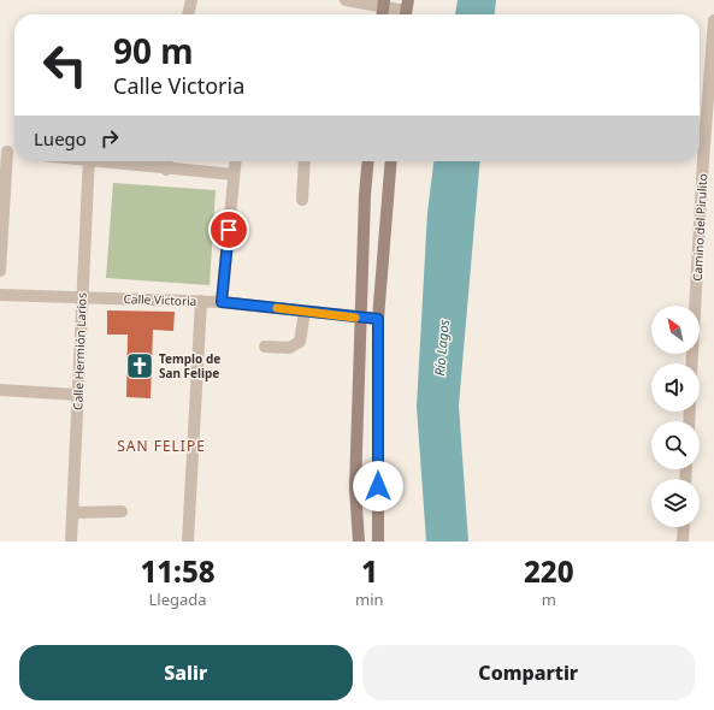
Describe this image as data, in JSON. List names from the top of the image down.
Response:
{
  "streets": {
    "street": ["Camino del Pirulito", "Calle Victoria", "Calle Hermión Larios"]
  },
  "crossings": [
    ["Calle Victoria", "Calle Hermión Larios"]
  ],
  "districts": ["SAN FELIPE"],
  "water": ["Río Lagos"],
  "places": {
    "church": ["Templo de San Felipe"]
  },
  "north": "top left",
  "page": {
    "turn": ["90 m", "Calle Victoria"],
    "then": "Luego",
    "eta": [
      "11:58",
      "Llegada",
      "1",
      "min",
      "220",
      "m"
    ],
    "buttons": ["Salir", "Compartir"]
  }
}
